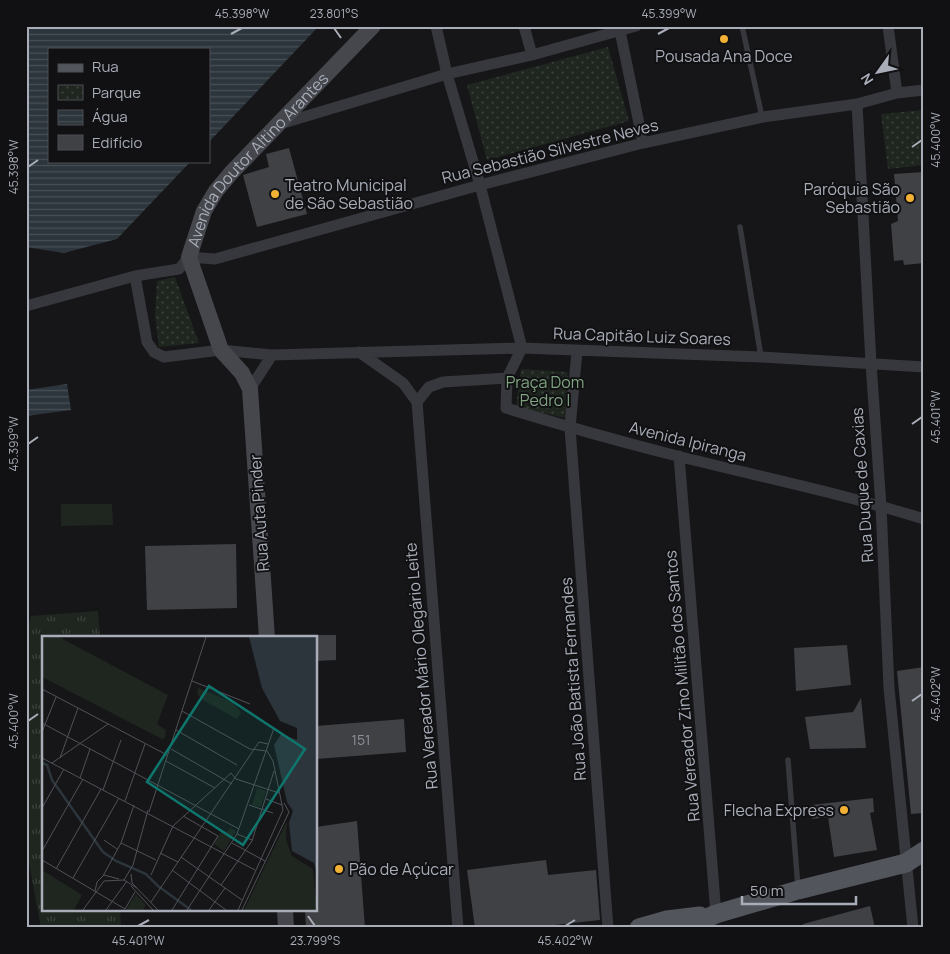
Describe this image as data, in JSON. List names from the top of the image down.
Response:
{
  "streets": {
    "main road": ["Avenida Doutor Altino Arantes", "Rua Auta Pinder"],
    "street": [
      "Rua Sebastião Silvestre Neves",
      "Rua Capitão Luiz Soares",
      "Avenida Ipiranga",
      "Rua Duque de Caxias",
      "Rua Vereador Mário Olegário Leite",
      "Rua João Batista Fernandes",
      "Rua Vereador Zino Militão dos Santos"
    ]
  },
  "crossings": [
    ["Rua Sebastião Silvestre Neves", "Avenida Doutor Altino Arantes"],
    ["Rua Sebastião Silvestre Neves", "Rua Duque de Caxias"],
    ["Avenida Doutor Altino Arantes", "Rua Capitão Luiz Soares"],
    ["Avenida Doutor Altino Arantes", "Rua Auta Pinder"],
    ["Rua Capitão Luiz Soares", "Avenida Ipiranga"],
    ["Rua Capitão Luiz Soares", "Rua Duque de Caxias"],
    ["Rua Capitão Luiz Soares", "Rua João Batista Fernandes"],
    ["Avenida Ipiranga", "Rua Duque de Caxias"],
    ["Avenida Ipiranga", "Rua João Batista Fernandes"],
    ["Avenida Ipiranga", "Rua Vereador Zino Militão dos Santos"]
  ],
  "parks": ["Praça Dom Pedro I"],
  "places": [
    "Pousada Ana Doce",
    "Teatro Municipal de São Sebastião",
    "Paróquia São Sebastião",
    "Flecha Express",
    "Pão de Açúcar"
  ],
  "house_numbers": ["151"],
  "legend": [
    "Rua",
    "Parque",
    "Água",
    "Edifício"
  ],
  "scale_bar": "50 m",
  "north": "bottom left",
  "coordinates": [
    "45.398°W",
    "23.801°S",
    "45.399°W",
    "45.400°W",
    "45.401°W",
    "45.402°W",
    "23.799°S"
  ]
}
